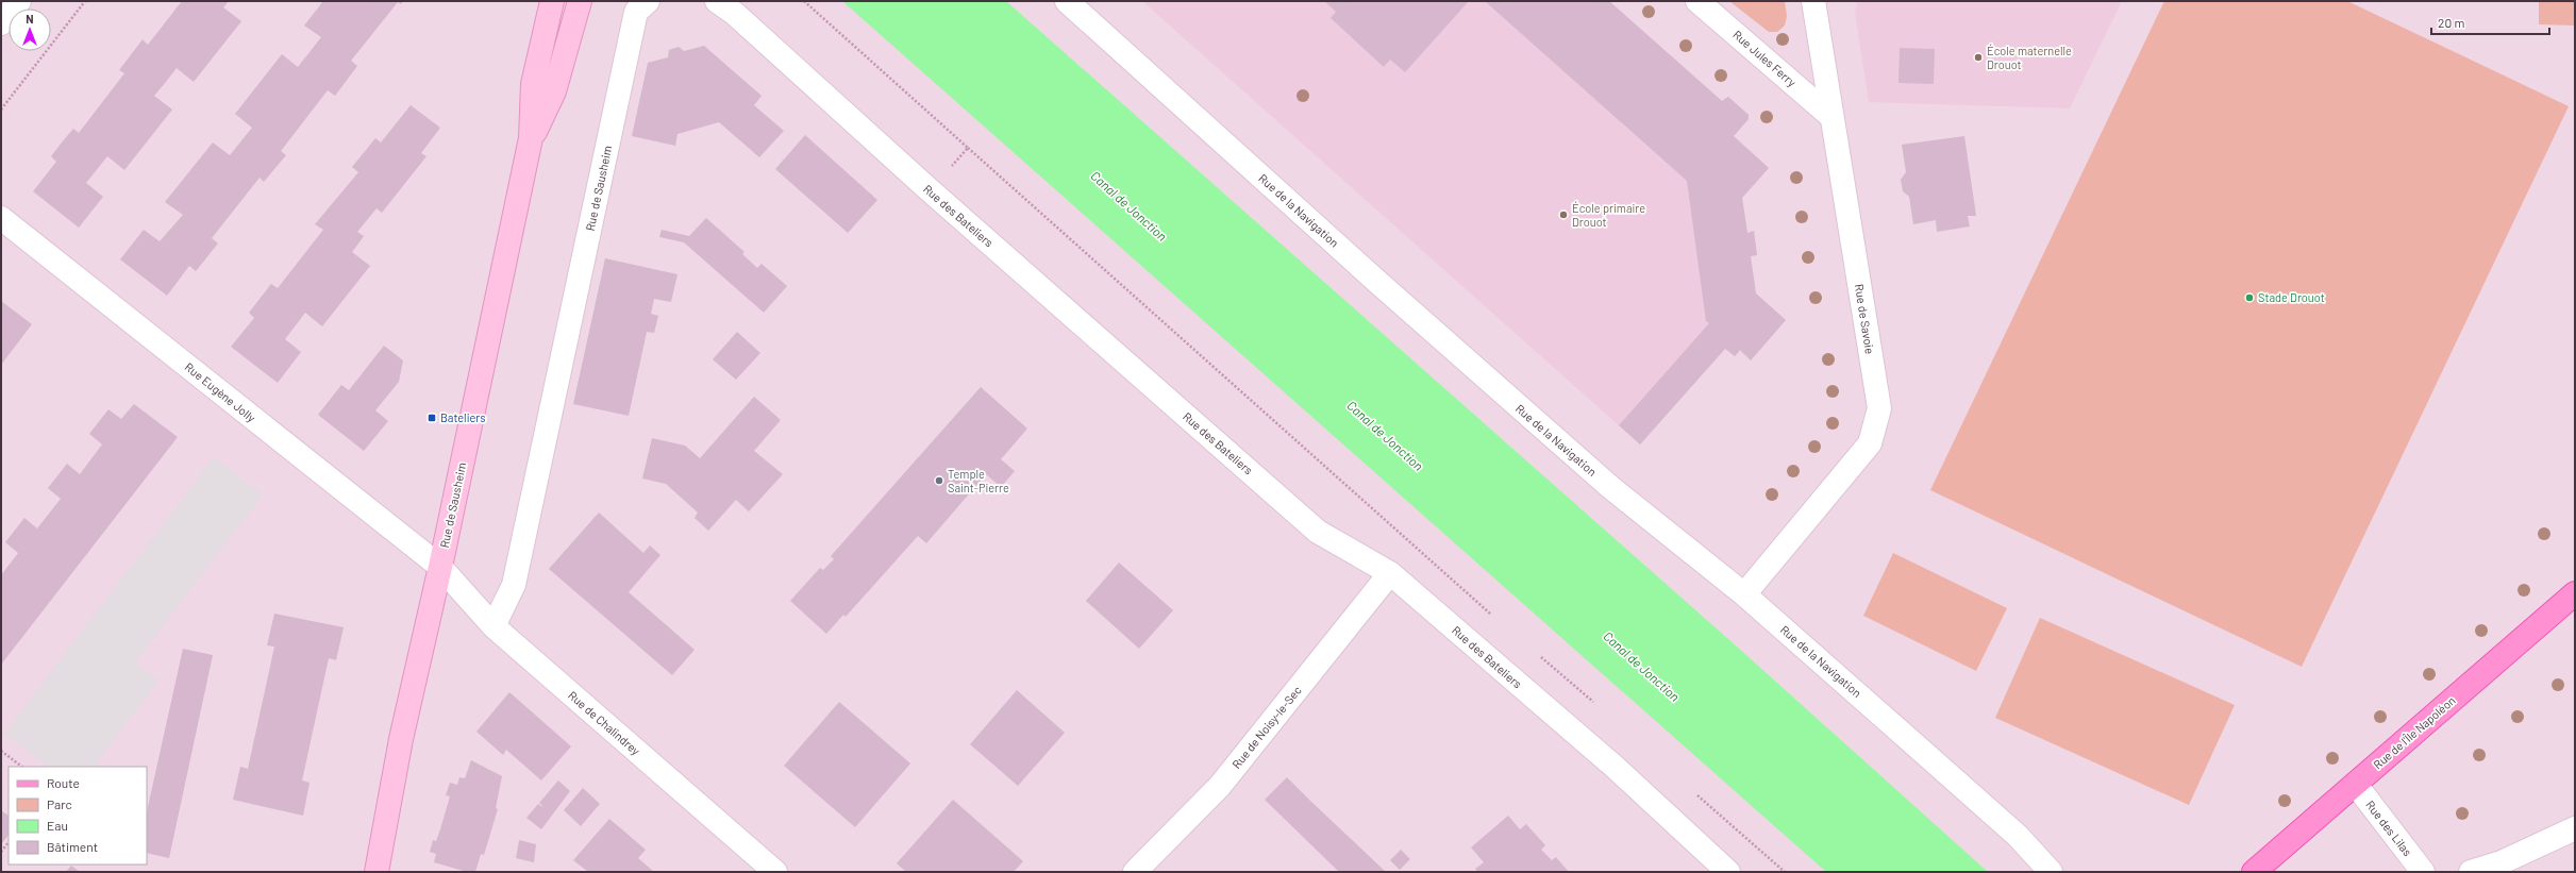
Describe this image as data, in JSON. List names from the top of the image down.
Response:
{
  "streets": {
    "main road": ["Rue de Sausheim", "Rue de l'Île Napoléon"],
    "street": [
      "Rue Jules Ferry",
      "Rue de la Navigation",
      "Rue des Bateliers",
      "Rue de Savoie",
      "Rue Eugène Jolly",
      "Rue de Chalindrey",
      "Rue de Noisy-le-Sec",
      "Rue des Lilas"
    ]
  },
  "crossings": [
    ["Rue Jules Ferry", "Rue de Savoie"],
    ["Rue de Sausheim", "Rue Eugène Jolly"],
    ["Rue de Sausheim", "Rue de Chalindrey"],
    ["Rue de la Navigation", "Rue de Savoie"],
    ["Rue des Bateliers", "Rue de Noisy-le-Sec"],
    ["Rue Eugène Jolly", "Rue de Chalindrey"],
    ["Rue de l'Île Napoléon", "Rue des Lilas"]
  ],
  "water": ["Canal de Jonction"],
  "places": {
    "other": [
      "École maternelle Drouot",
      "École primaire Drouot",
      "Stade Drouot",
      "Temple Saint-Pierre"
    ],
    "transit": ["Bateliers"]
  },
  "legend": [
    "Route",
    "Parc",
    "Eau",
    "Bâtiment"
  ],
  "scale_bar": "20 m",
  "north": "top"
}
